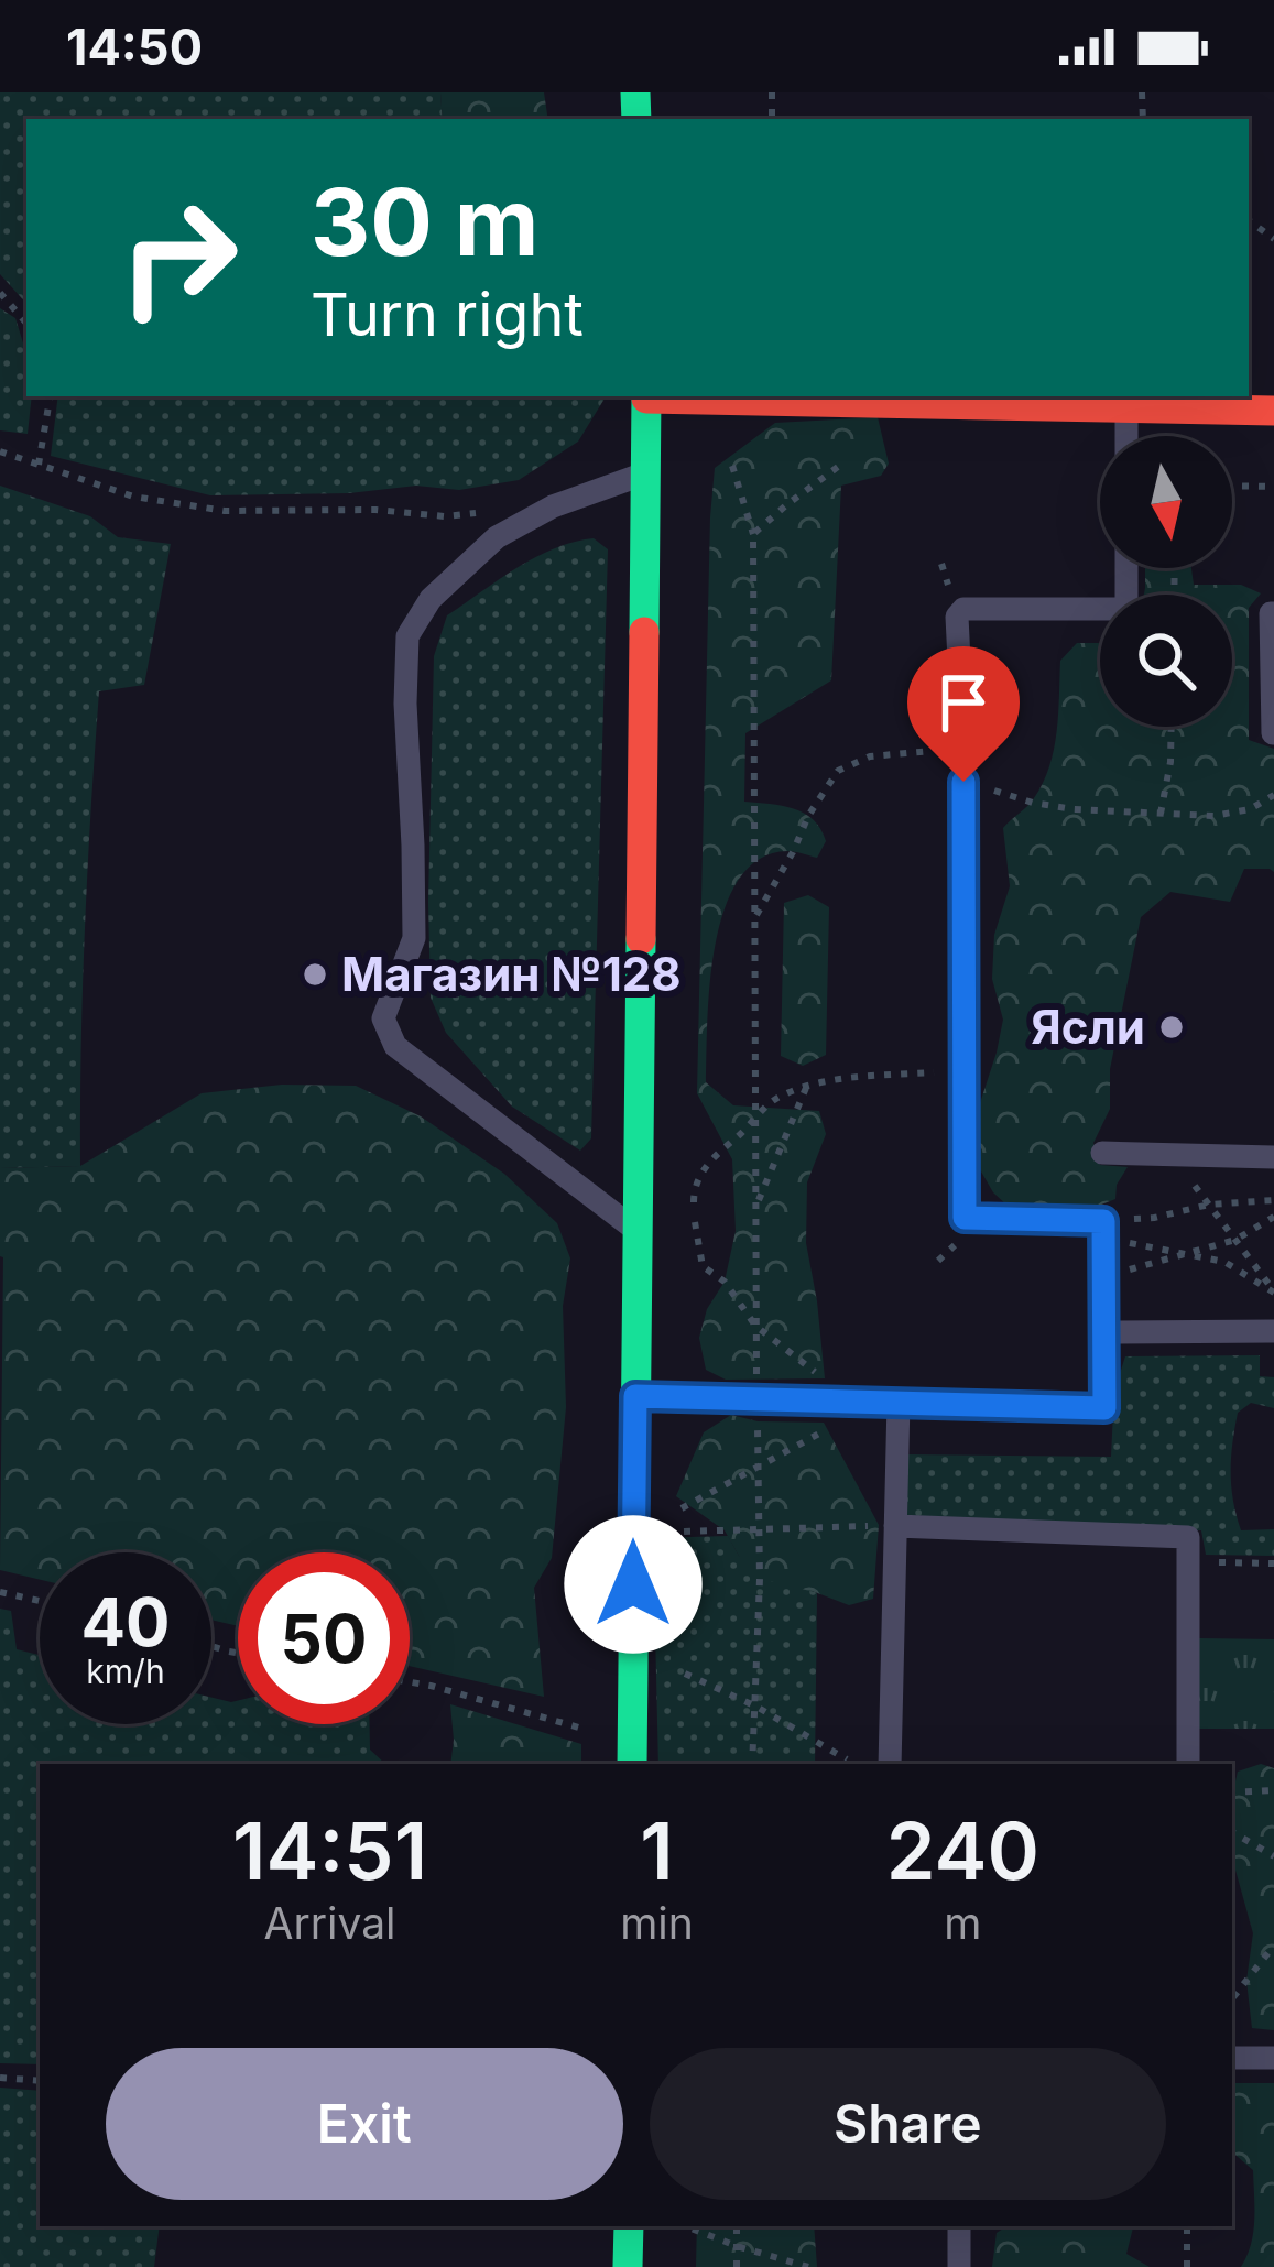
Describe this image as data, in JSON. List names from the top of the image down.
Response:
{
  "places": ["Магазин №128", "Ясли"],
  "north": "bottom",
  "page": {
    "status": "14:50",
    "turn": ["30 m", "Turn right"],
    "speed": "40 km/h",
    "limit": "50",
    "eta": [
      "14:51",
      "Arrival",
      "1",
      "min",
      "240",
      "m"
    ],
    "buttons": ["Exit", "Share"]
  }
}
